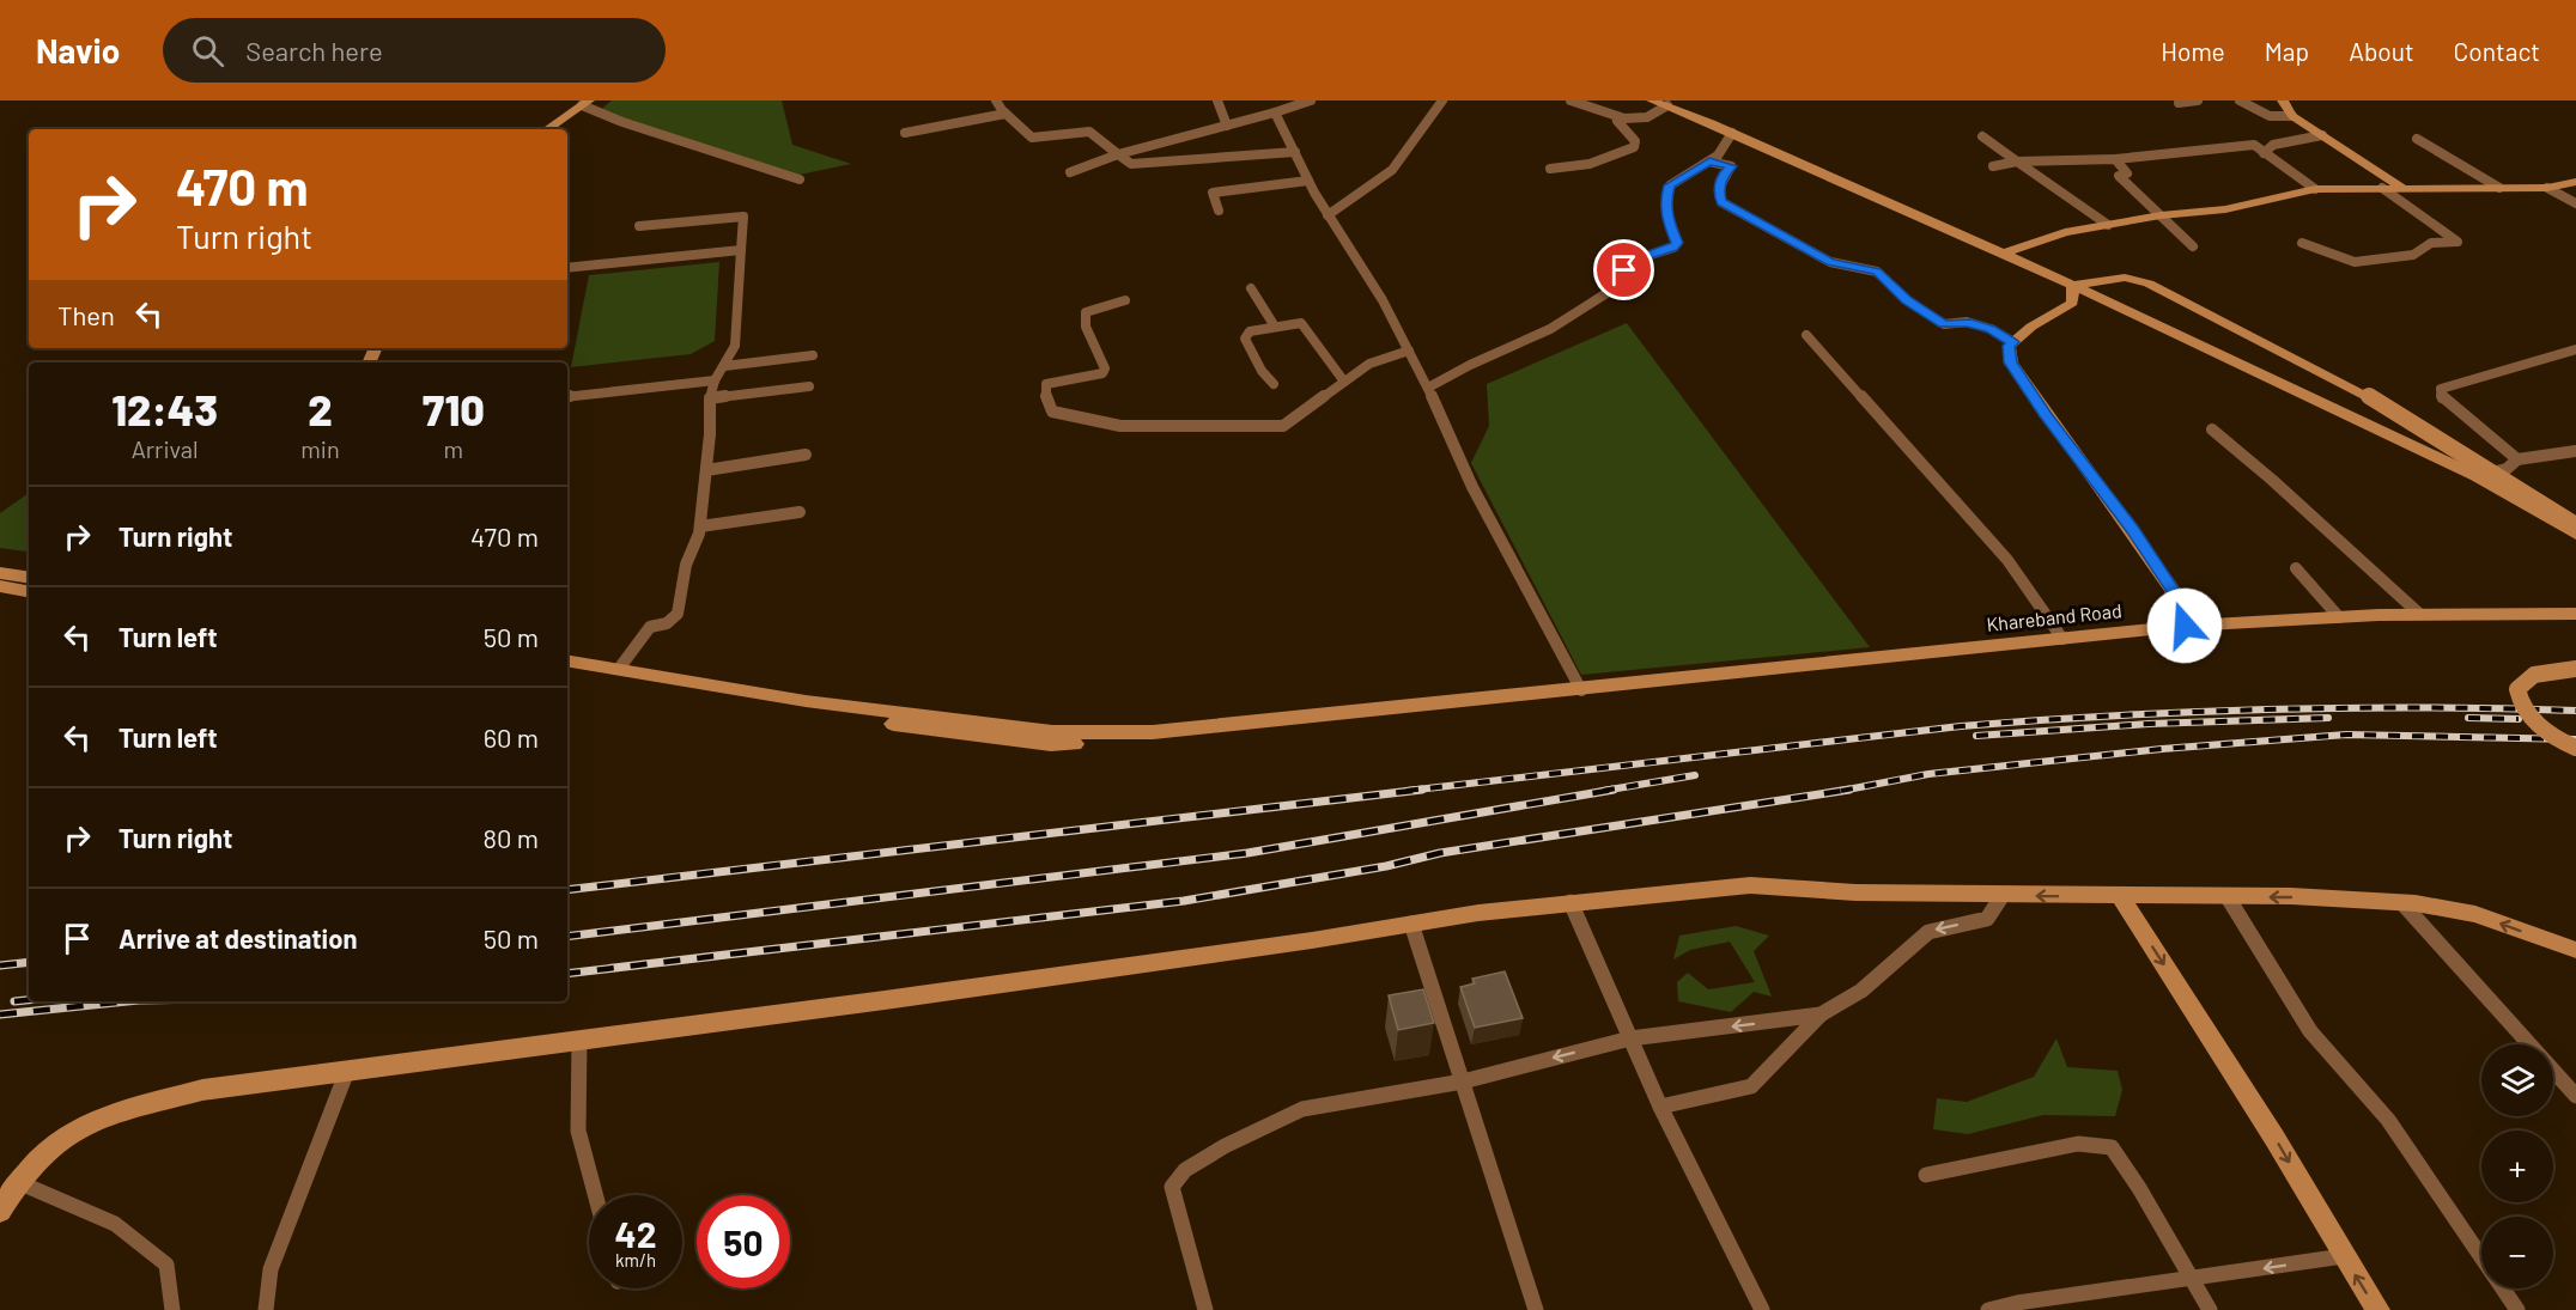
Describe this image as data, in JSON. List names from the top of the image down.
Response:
{
  "streets": {
    "main road": ["Khareband Road"]
  },
  "page": {
    "header": "Navio",
    "search": "Search here",
    "nav": [
      "Home",
      "Map",
      "About",
      "Contact"
    ],
    "turn": ["470 m", "Turn right"],
    "then": "Then",
    "eta": [
      "12:43",
      "Arrival",
      "2",
      "min",
      "710",
      "m"
    ],
    "list": [
      {
        "name": "Turn right",
        "value": "470 m"
      },
      {
        "name": "Turn left",
        "value": "50 m"
      },
      {
        "name": "Turn left",
        "value": "60 m"
      },
      {
        "name": "Turn right",
        "value": "80 m"
      },
      {
        "name": "Arrive at destination",
        "value": "50 m"
      }
    ],
    "map_buttons": ["+", "−"],
    "speed": "42 km/h",
    "limit": "50"
  }
}
